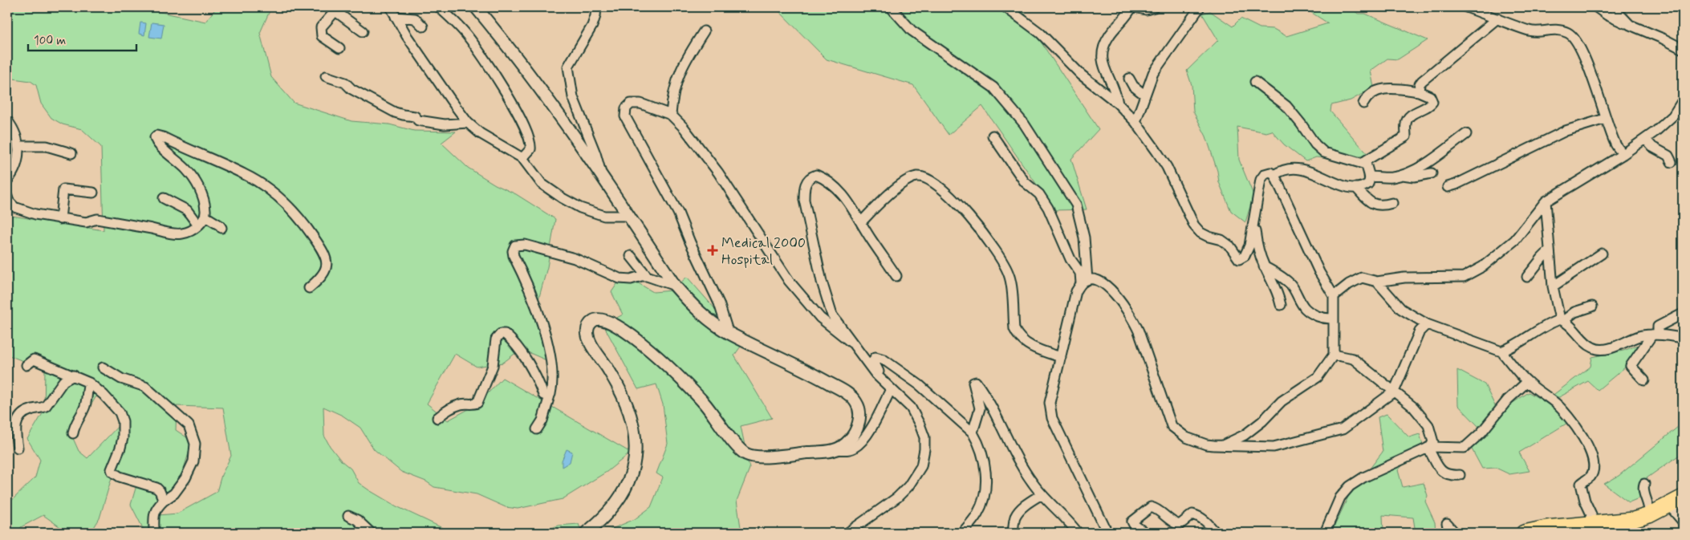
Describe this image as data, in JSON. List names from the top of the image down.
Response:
{
  "places": {
    "health": ["Medical 2000 Hospital"]
  },
  "scale_bar": "100 m"
}
